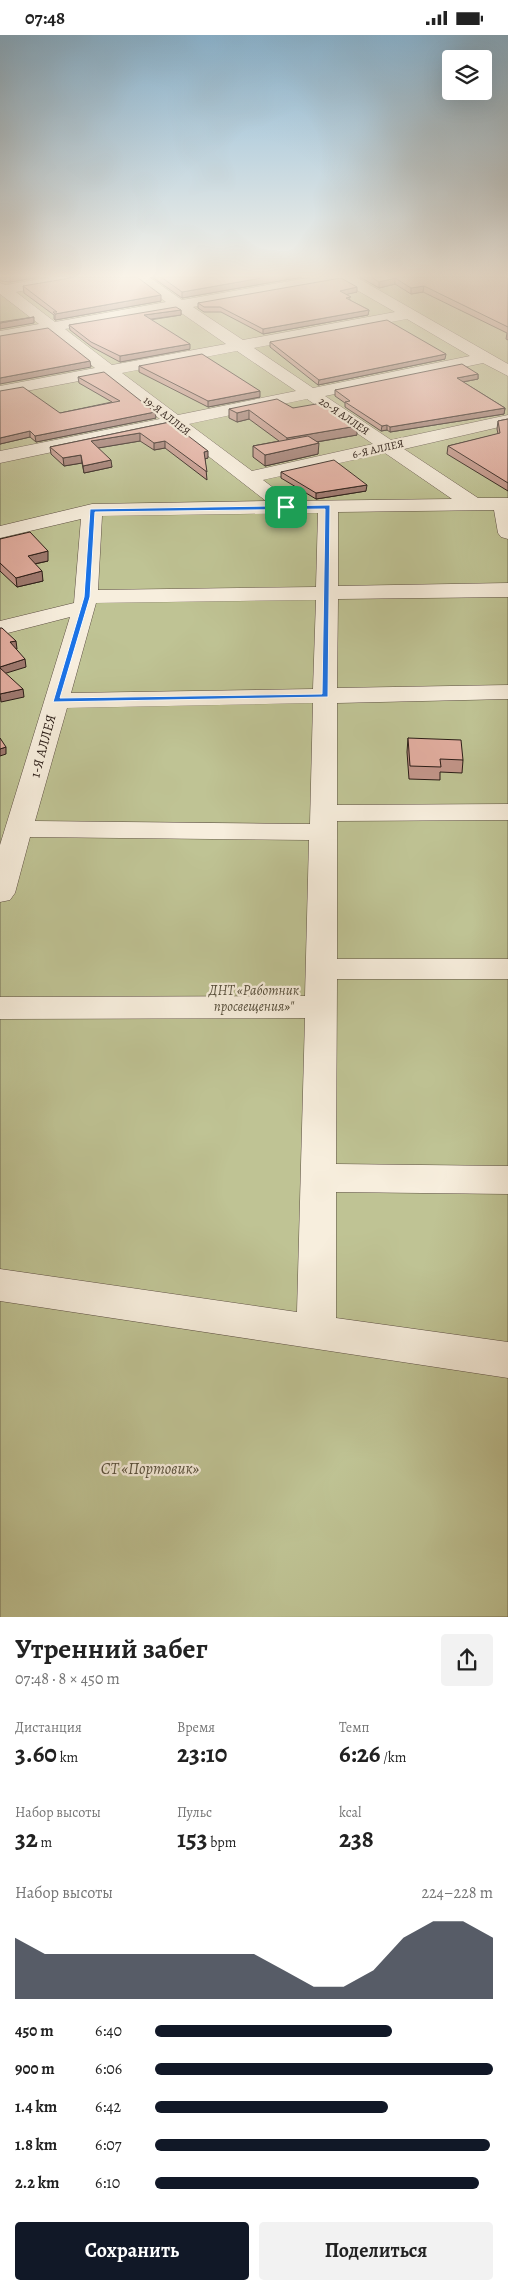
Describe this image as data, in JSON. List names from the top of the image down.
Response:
{
  "streets": {
    "street": [
      "19-Я АЛЛЕЯ",
      "20-Я АЛЛЕЯ",
      "6-Я АЛЛЕЯ",
      "1-Я АЛЛЕЯ"
    ]
  },
  "crossings": [
    ["19-Я АЛЛЕЯ", "6-Я АЛЛЕЯ"],
    ["20-Я АЛЛЕЯ", "6-Я АЛЛЕЯ"]
  ],
  "parks": ["ДНТ «Работник просвещения»\"", "СТ «Портовик»"],
  "page": {
    "status": "07:48",
    "heading": ["Утренний забег", "07:48 · 8 × 450 m"],
    "stats": [
      ["Дистанция", "3.60 km"],
      ["Время", "23:10"],
      ["Темп", "6:26 /km"],
      ["Набор высоты", "32 m"],
      ["Пульс", "153 bpm"],
      ["kcal", "238"]
    ],
    "chart": ["Набор высоты", "224–228 m"],
    "list": [
      {
        "name": "450 m",
        "note": "6:40"
      },
      {
        "name": "900 m",
        "note": "6:06"
      },
      {
        "name": "1.4 km",
        "note": "6:42"
      },
      {
        "name": "1.8 km",
        "note": "6:07"
      },
      {
        "name": "2.2 km",
        "note": "6:10"
      }
    ],
    "buttons": ["Сохранить", "Поделиться"]
  }
}
